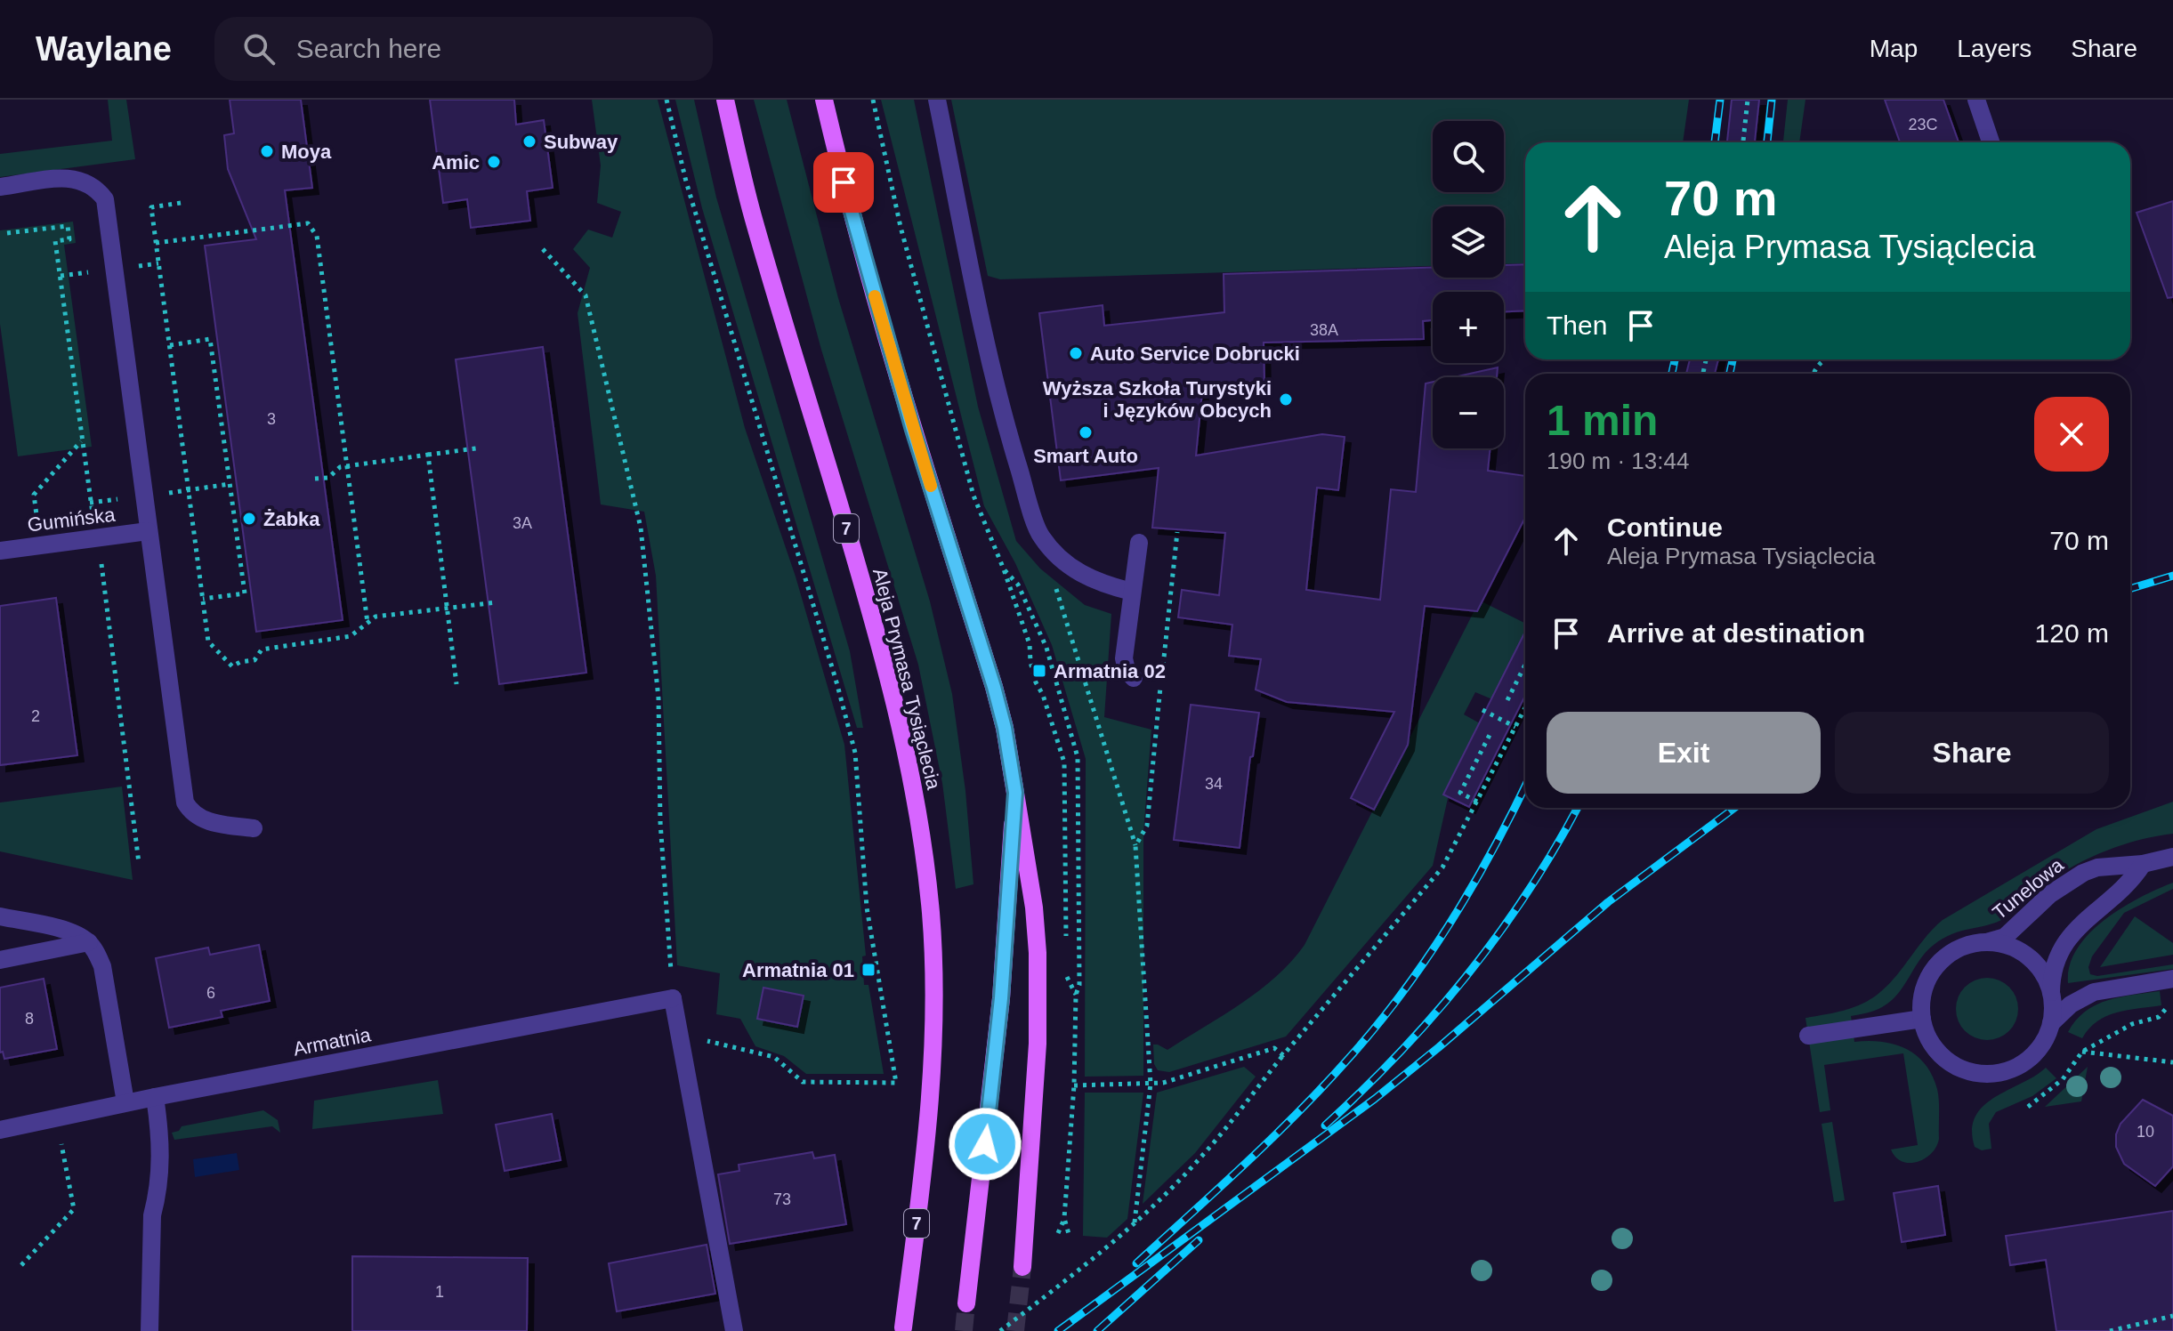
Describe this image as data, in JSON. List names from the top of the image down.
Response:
{
  "streets": {
    "main road": ["7", "Aleja Prymasa Tysiąclecia"],
    "street": ["Gumińska", "Tunelowa", "Armatnia"]
  },
  "places": {
    "other": [
      "Subway",
      "Moya",
      "Amic",
      "Auto Service Dobrucki",
      "Wyższa Szkoła Turystyki i Języków Obcych",
      "Smart Auto",
      "Żabka"
    ],
    "transit": ["Armatnia 02", "Armatnia 01"]
  },
  "house_numbers": [
    "23C",
    "38A",
    "3",
    "3A",
    "2",
    "34",
    "6",
    "8",
    "10",
    "73",
    "1"
  ],
  "page": {
    "header": "Waylane",
    "search": "Search here",
    "nav": ["Map", "Layers", "Share"],
    "map_buttons": ["+", "−"],
    "turn": ["70 m", "Aleja Prymasa Tysiąclecia"],
    "then": "Then",
    "heading": ["1 min", "190 m · 13:44"],
    "list": [
      {
        "name": "Continue",
        "note": "Aleja Prymasa Tysiąclecia",
        "value": "70 m"
      },
      {
        "name": "Arrive at destination",
        "value": "120 m"
      }
    ],
    "buttons": ["Exit", "Share"]
  }
}
